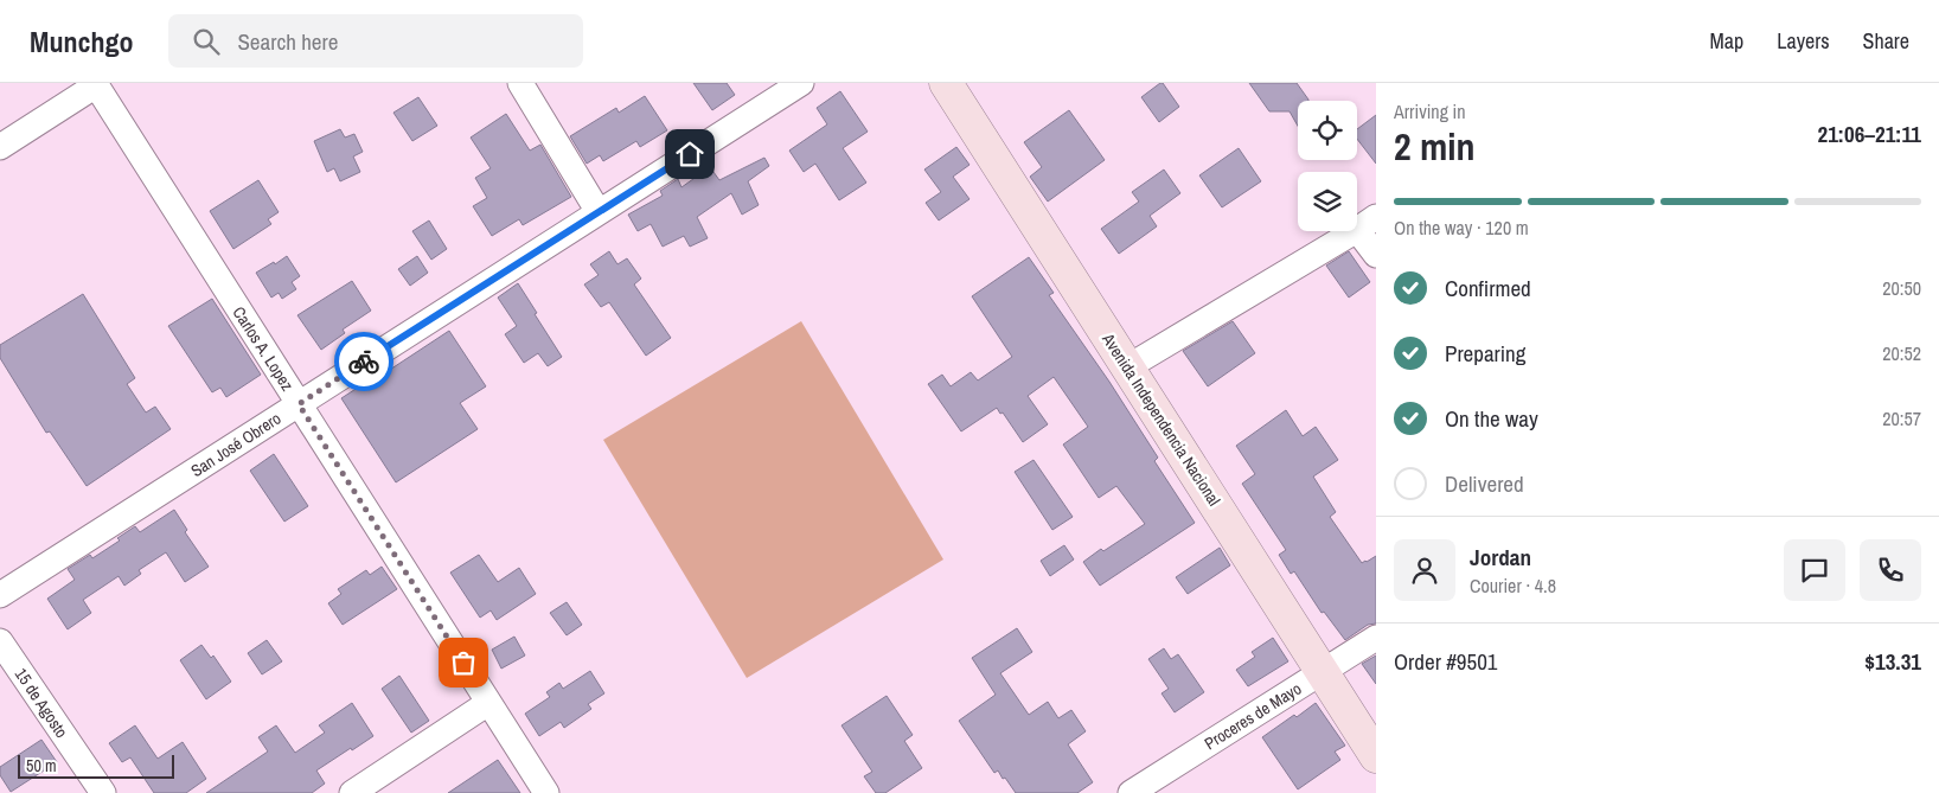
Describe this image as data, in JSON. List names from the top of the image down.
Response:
{
  "streets": {
    "main road": ["Avenida Independencia Nacional"],
    "street": [
      "Carlos A. Lopez",
      "San José Obrero",
      "15 de Agosto",
      "Proceres de Mayo"
    ]
  },
  "crossings": [
    ["Carlos A. Lopez", "San José Obrero"],
    ["Avenida Independencia Nacional", "Proceres de Mayo"]
  ],
  "scale_bar": "50 m",
  "page": {
    "header": "Munchgo",
    "search": "Search here",
    "nav": ["Map", "Layers", "Share"],
    "heading": ["2 min", "Arriving in", "21:06–21:11"],
    "panel": [
      "Jordan",
      "Courier · 4.8",
      "Order #9501",
      "$13.31"
    ],
    "bar": "On the way · 120 m",
    "list": [
      ["Confirmed", "20:50"],
      ["Preparing", "20:52"],
      ["On the way", "20:57"],
      "Delivered"
    ],
    "scale": "50 m"
  }
}
